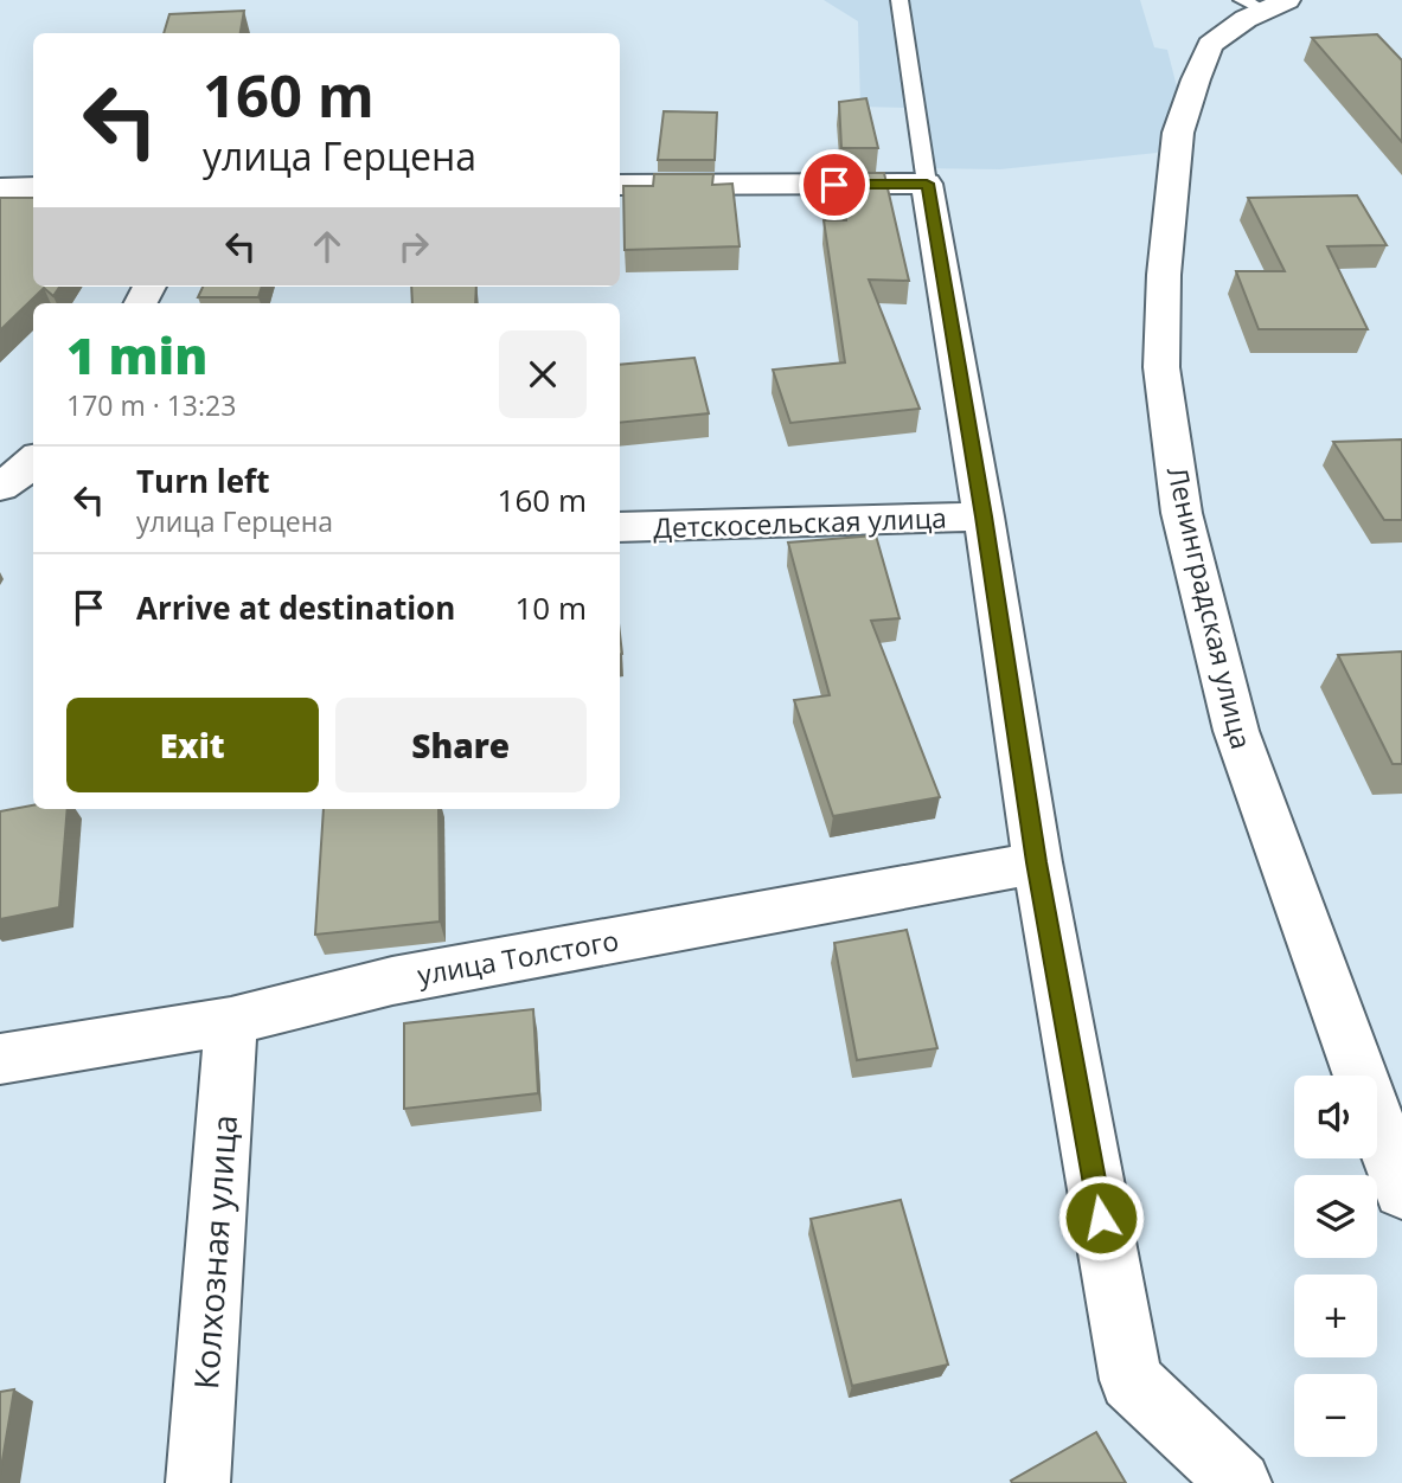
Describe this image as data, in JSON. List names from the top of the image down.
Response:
{
  "streets": {
    "street": [
      "Детскосельская улица",
      "Ленинградская улица",
      "улица Толстого",
      "Колхозная улица"
    ]
  },
  "crossings": [
    ["улица Толстого", "Колхозная улица"]
  ],
  "page": {
    "turn": ["160 m", "улица Герцена"],
    "heading": ["1 min", "170 m · 13:23"],
    "list": [
      {
        "name": "Turn left",
        "note": "улица Герцена",
        "value": "160 m"
      },
      {
        "name": "Arrive at destination",
        "value": "10 m"
      }
    ],
    "buttons": ["Exit", "Share"],
    "map_buttons": ["+", "−"]
  }
}
